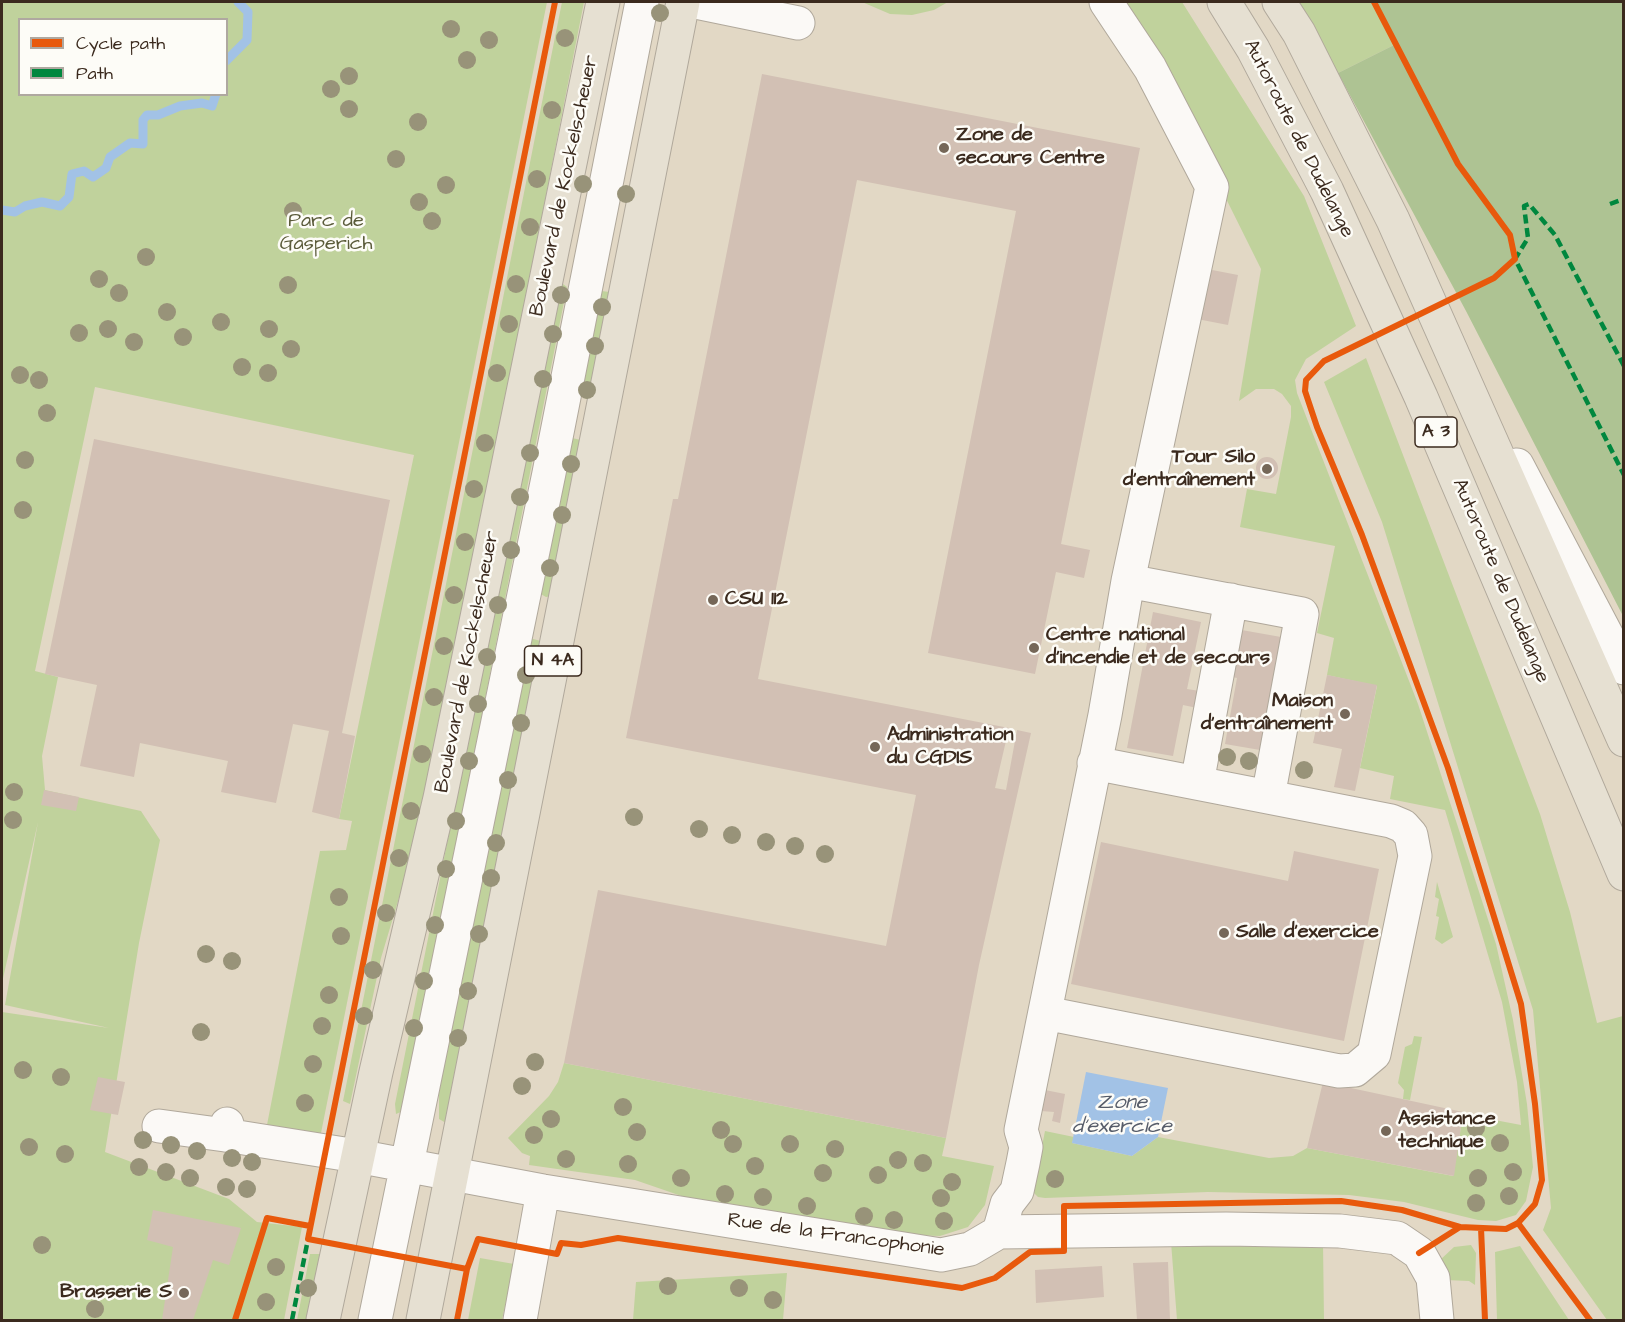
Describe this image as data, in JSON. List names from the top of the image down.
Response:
{
  "streets": {
    "main road": [
      "Autoroute de Dudelange",
      "Boulevard de Kockelscheuer",
      "A 3",
      "N 4A"
    ],
    "street": ["Rue de la Francophonie"]
  },
  "crossings": [
    ["Boulevard de Kockelscheuer", "Rue de la Francophonie"],
    ["N 4A", "Rue de la Francophonie"]
  ],
  "water": ["Zone d'exercice"],
  "parks": ["Parc de Gasperich"],
  "places": [
    "Zone de secours Centre",
    "Tour Silo d'entraînement",
    "CSU 112",
    "Centre national d'incendie et de secours",
    "Maison d'entraînement",
    "Administration du CGDIS",
    "Salle d'exercice",
    "Assistance technique",
    "Brasserie S"
  ],
  "legend": ["Cycle path", "Path"]
}
